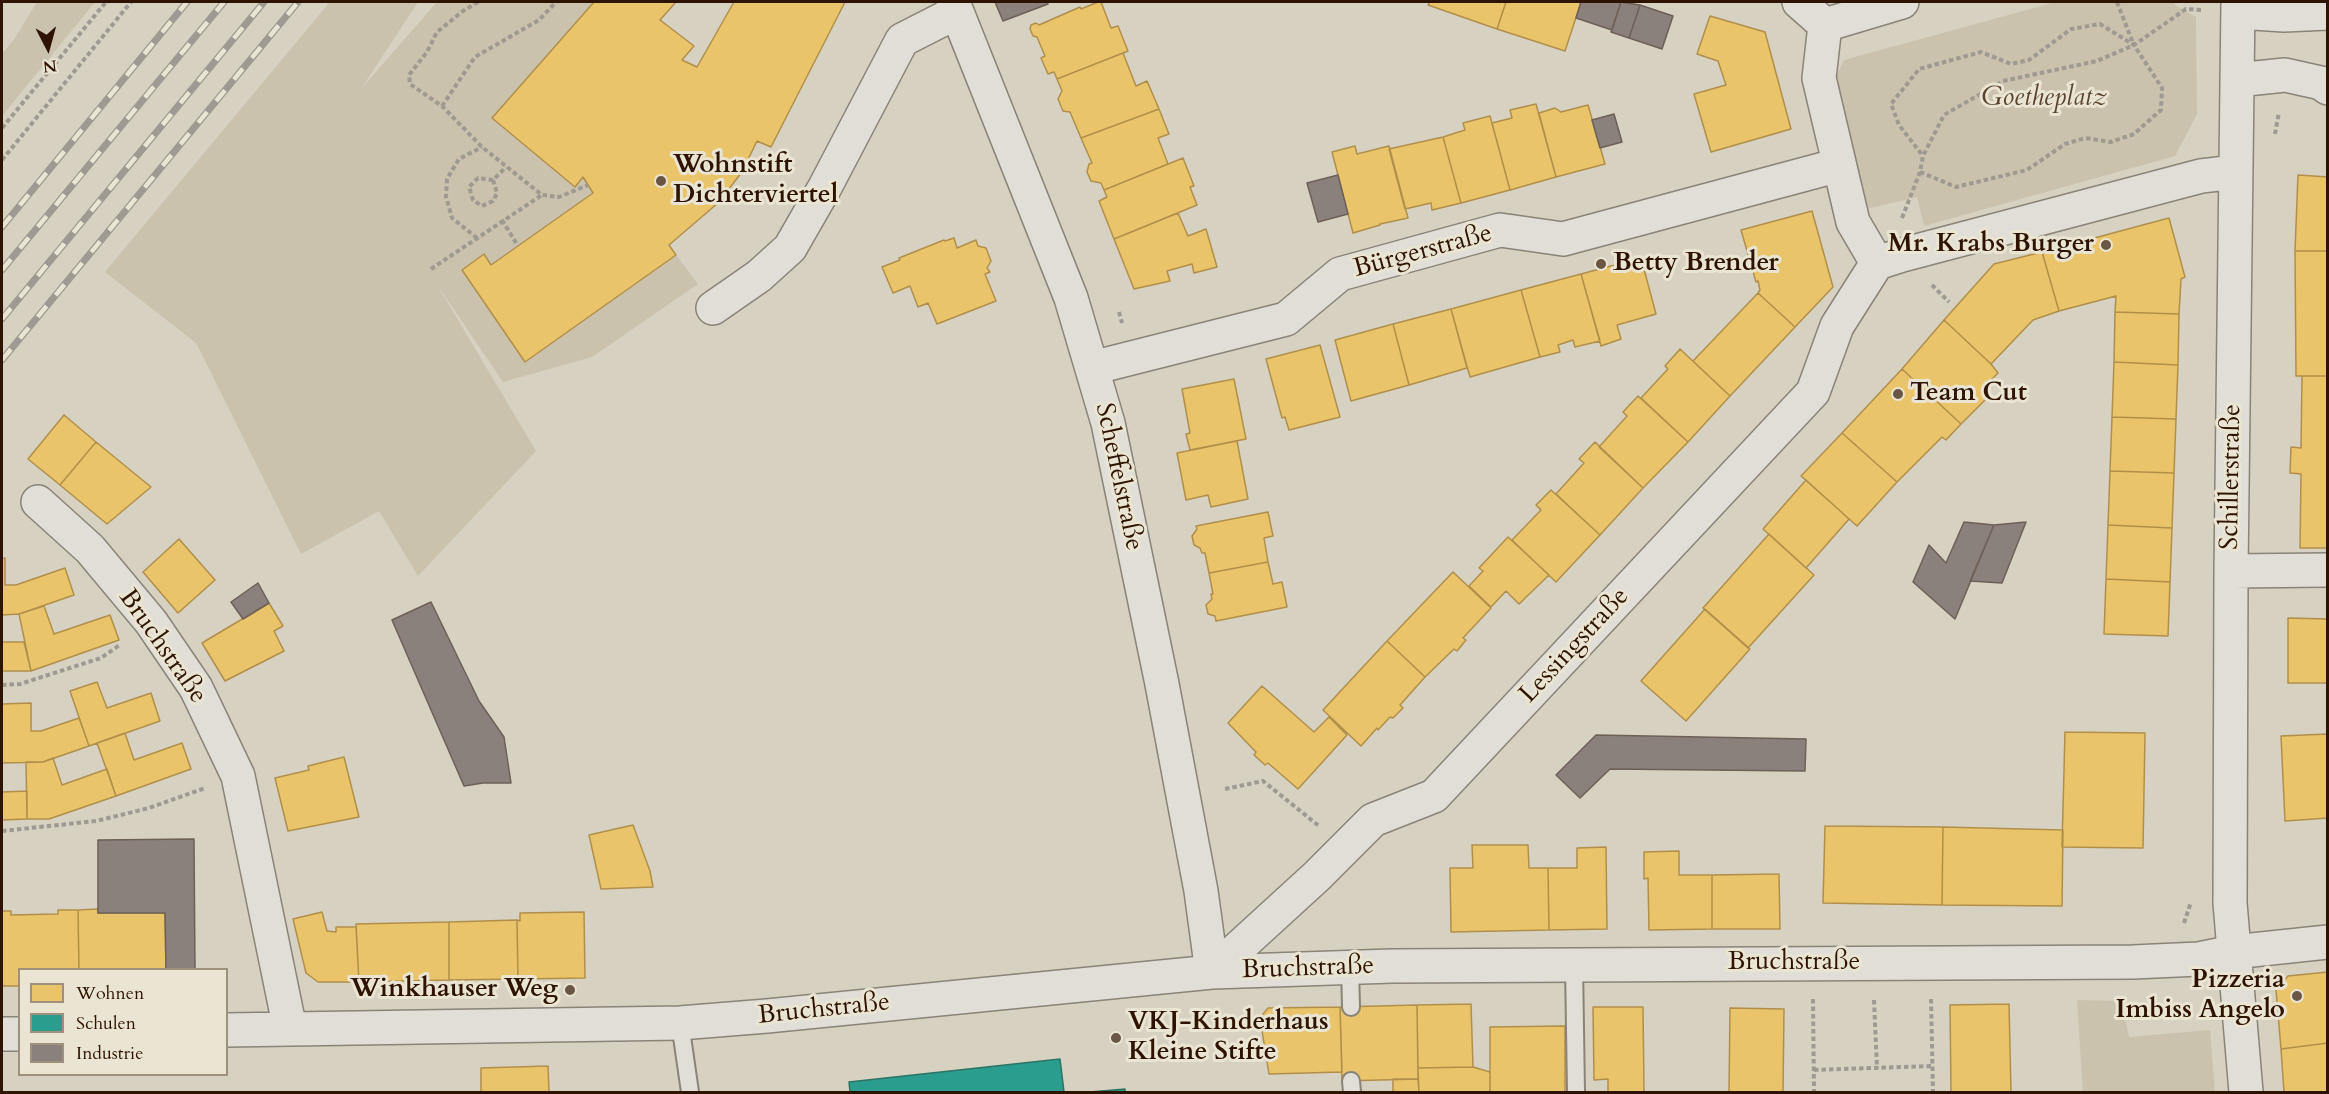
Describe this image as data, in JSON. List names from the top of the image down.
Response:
{
  "streets": {
    "street": [
      "Bürgerstraße",
      "Scheffelstraße",
      "Schillerstraße",
      "Lessingstraße",
      "Bruchstraße"
    ]
  },
  "crossings": [
    ["Bürgerstraße", "Scheffelstraße"],
    ["Scheffelstraße", "Lessingstraße"],
    ["Scheffelstraße", "Bruchstraße"],
    ["Schillerstraße", "Bruchstraße"],
    ["Lessingstraße", "Bruchstraße"]
  ],
  "parks": ["Goetheplatz"],
  "places": [
    "Wohnstift Dichterviertel",
    "Mr. Krabs Burger",
    "Betty Brender",
    "Team Cut",
    "Winkhauser Weg",
    "Pizzeria Imbiss Angelo",
    "VKJ-Kinderhaus Kleine Stifte"
  ],
  "legend": ["Wohnen", "Schulen", "Industrie"],
  "north": "bottom"
}
